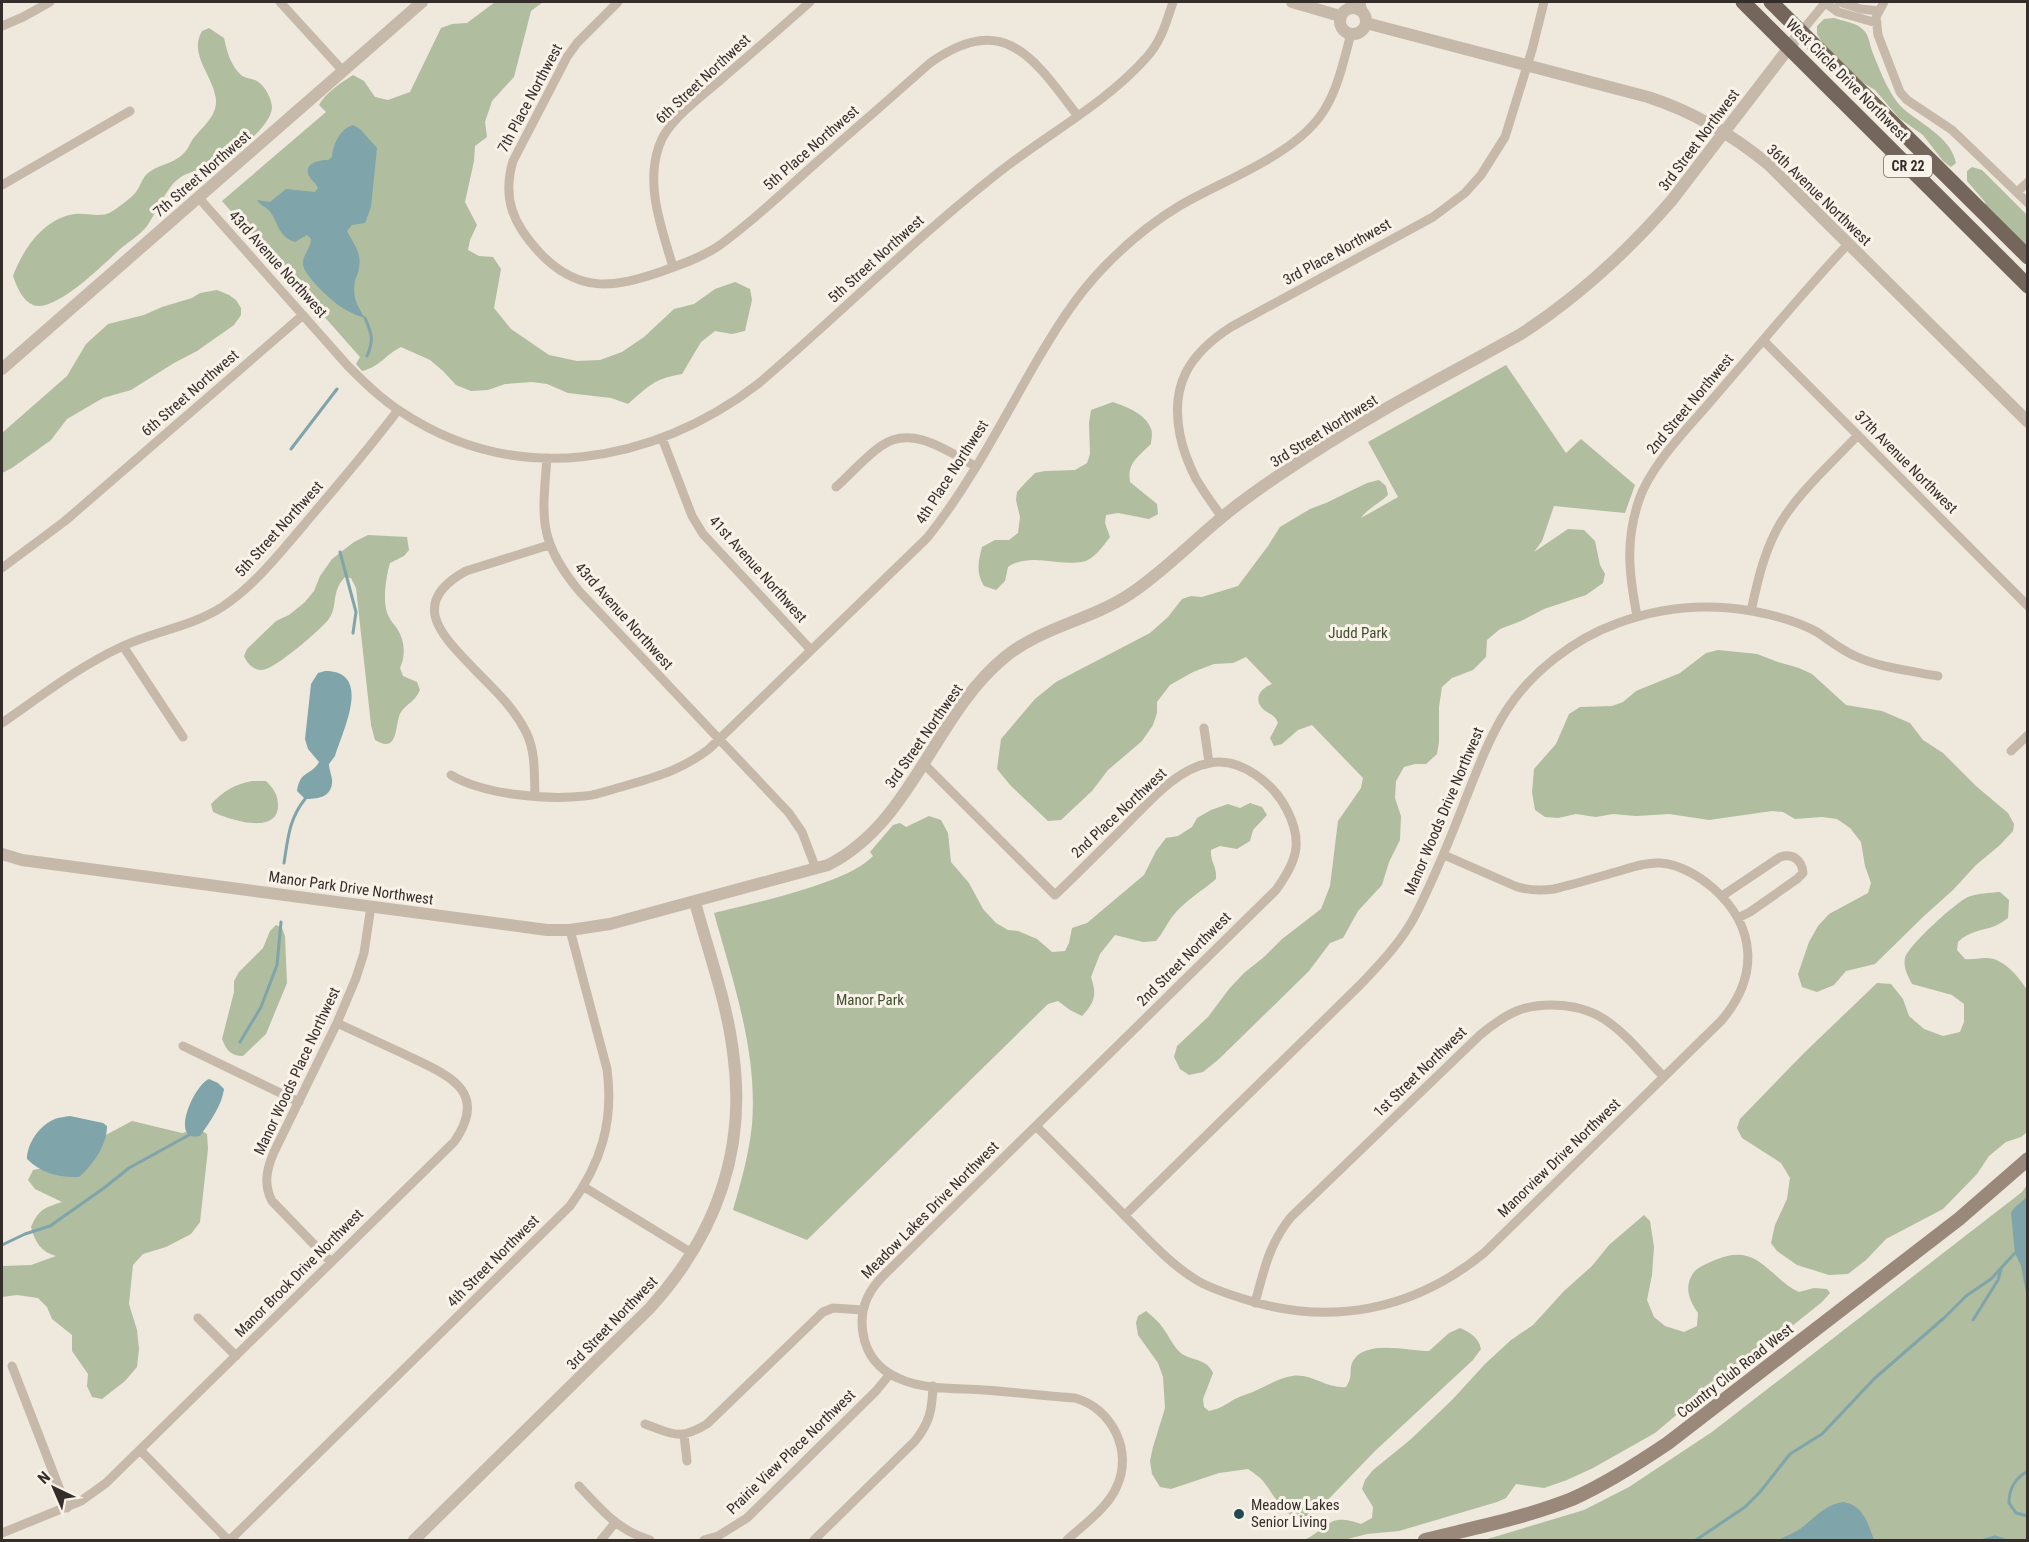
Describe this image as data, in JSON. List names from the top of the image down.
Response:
{
  "streets": {
    "main road": ["West Circle Drive Northwest", "CR 22", "Country Club Road West"],
    "street": [
      "6th Street Northwest",
      "7th Place Northwest",
      "3rd Street Northwest",
      "5th Place Northwest",
      "7th Street Northwest",
      "36th Avenue Northwest",
      "3rd Place Northwest",
      "5th Street Northwest",
      "43rd Avenue Northwest",
      "2nd Street Northwest",
      "37th Avenue Northwest",
      "4th Place Northwest",
      "41st Avenue Northwest",
      "Manor Woods Drive Northwest",
      "2nd Place Northwest",
      "Manor Park Drive Northwest",
      "Manor Woods Place Northwest",
      "1st Street Northwest",
      "Manorview Drive Northwest",
      "Meadow Lakes Drive Northwest",
      "4th Street Northwest",
      "Manor Brook Drive Northwest",
      "Prairie View Place Northwest"
    ]
  },
  "crossings": [
    ["6th Street Northwest", "5th Place Northwest"],
    ["6th Street Northwest", "43rd Avenue Northwest"],
    ["West Circle Drive Northwest", "3rd Street Northwest"],
    ["7th Place Northwest", "5th Place Northwest"],
    ["3rd Street Northwest", "36th Avenue Northwest"],
    ["3rd Street Northwest", "3rd Place Northwest"],
    ["3rd Street Northwest", "43rd Avenue Northwest"],
    ["3rd Street Northwest", "2nd Place Northwest"],
    ["3rd Street Northwest", "Manor Park Drive Northwest"],
    ["5th Place Northwest", "5th Street Northwest"],
    ["7th Street Northwest", "43rd Avenue Northwest"],
    ["36th Avenue Northwest", "3rd Place Northwest"],
    ["36th Avenue Northwest", "2nd Street Northwest"],
    ["36th Avenue Northwest", "4th Place Northwest"],
    ["5th Street Northwest", "43rd Avenue Northwest"],
    ["5th Street Northwest", "41st Avenue Northwest"],
    ["43rd Avenue Northwest", "4th Place Northwest"],
    ["2nd Street Northwest", "37th Avenue Northwest"],
    ["2nd Street Northwest", "Manor Woods Drive Northwest"],
    ["2nd Street Northwest", "2nd Place Northwest"],
    ["2nd Street Northwest", "Manorview Drive Northwest"],
    ["2nd Street Northwest", "Meadow Lakes Drive Northwest"],
    ["4th Place Northwest", "41st Avenue Northwest"],
    ["Manor Woods Drive Northwest", "Manorview Drive Northwest"],
    ["Manor Park Drive Northwest", "Manor Woods Place Northwest"],
    ["Manor Park Drive Northwest", "4th Street Northwest"],
    ["Manor Woods Place Northwest", "Manor Brook Drive Northwest"],
    ["1st Street Northwest", "Manorview Drive Northwest"],
    ["Manorview Drive Northwest", "Meadow Lakes Drive Northwest"],
    ["Meadow Lakes Drive Northwest", "Prairie View Place Northwest"]
  ],
  "parks": ["Judd Park", "Manor Park"],
  "places": ["Meadow Lakes Senior Living"],
  "north": "top left"
}
